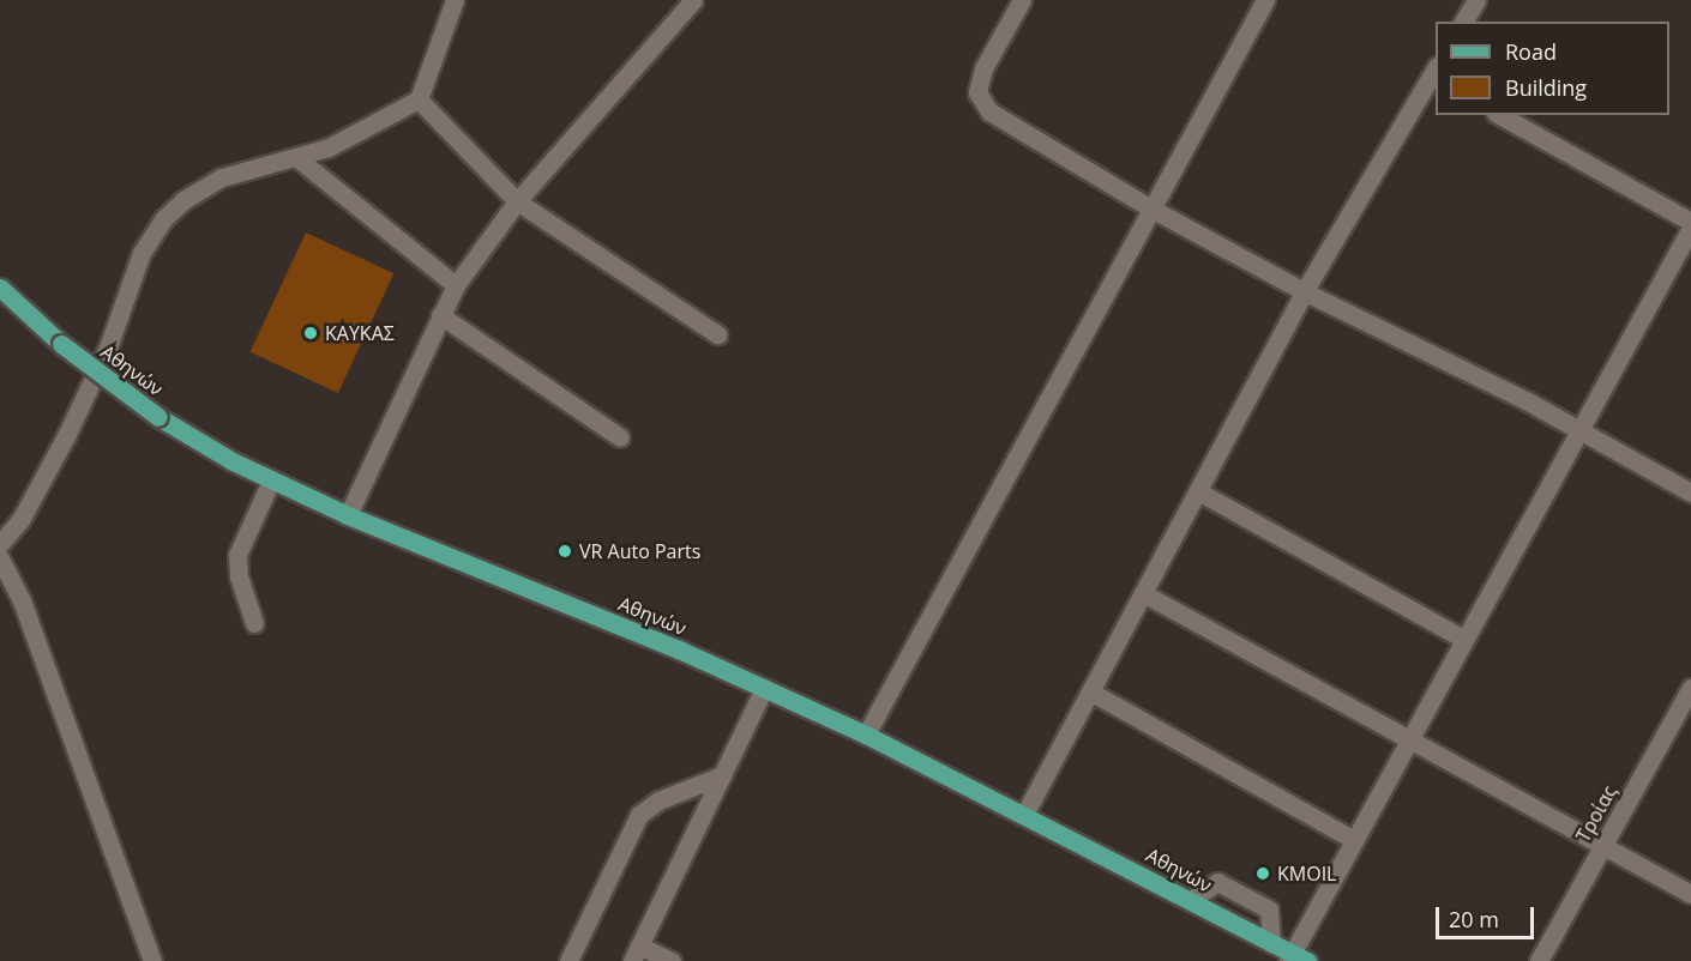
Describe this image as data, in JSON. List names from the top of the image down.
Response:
{
  "streets": {
    "main road": ["Αθηνών"],
    "street": ["Τροίας"]
  },
  "places": ["ΚΑΥΚΑΣ", "VR Auto Parts", "KMOIL"],
  "legend": ["Road", "Building"],
  "scale_bar": "20 m"
}
